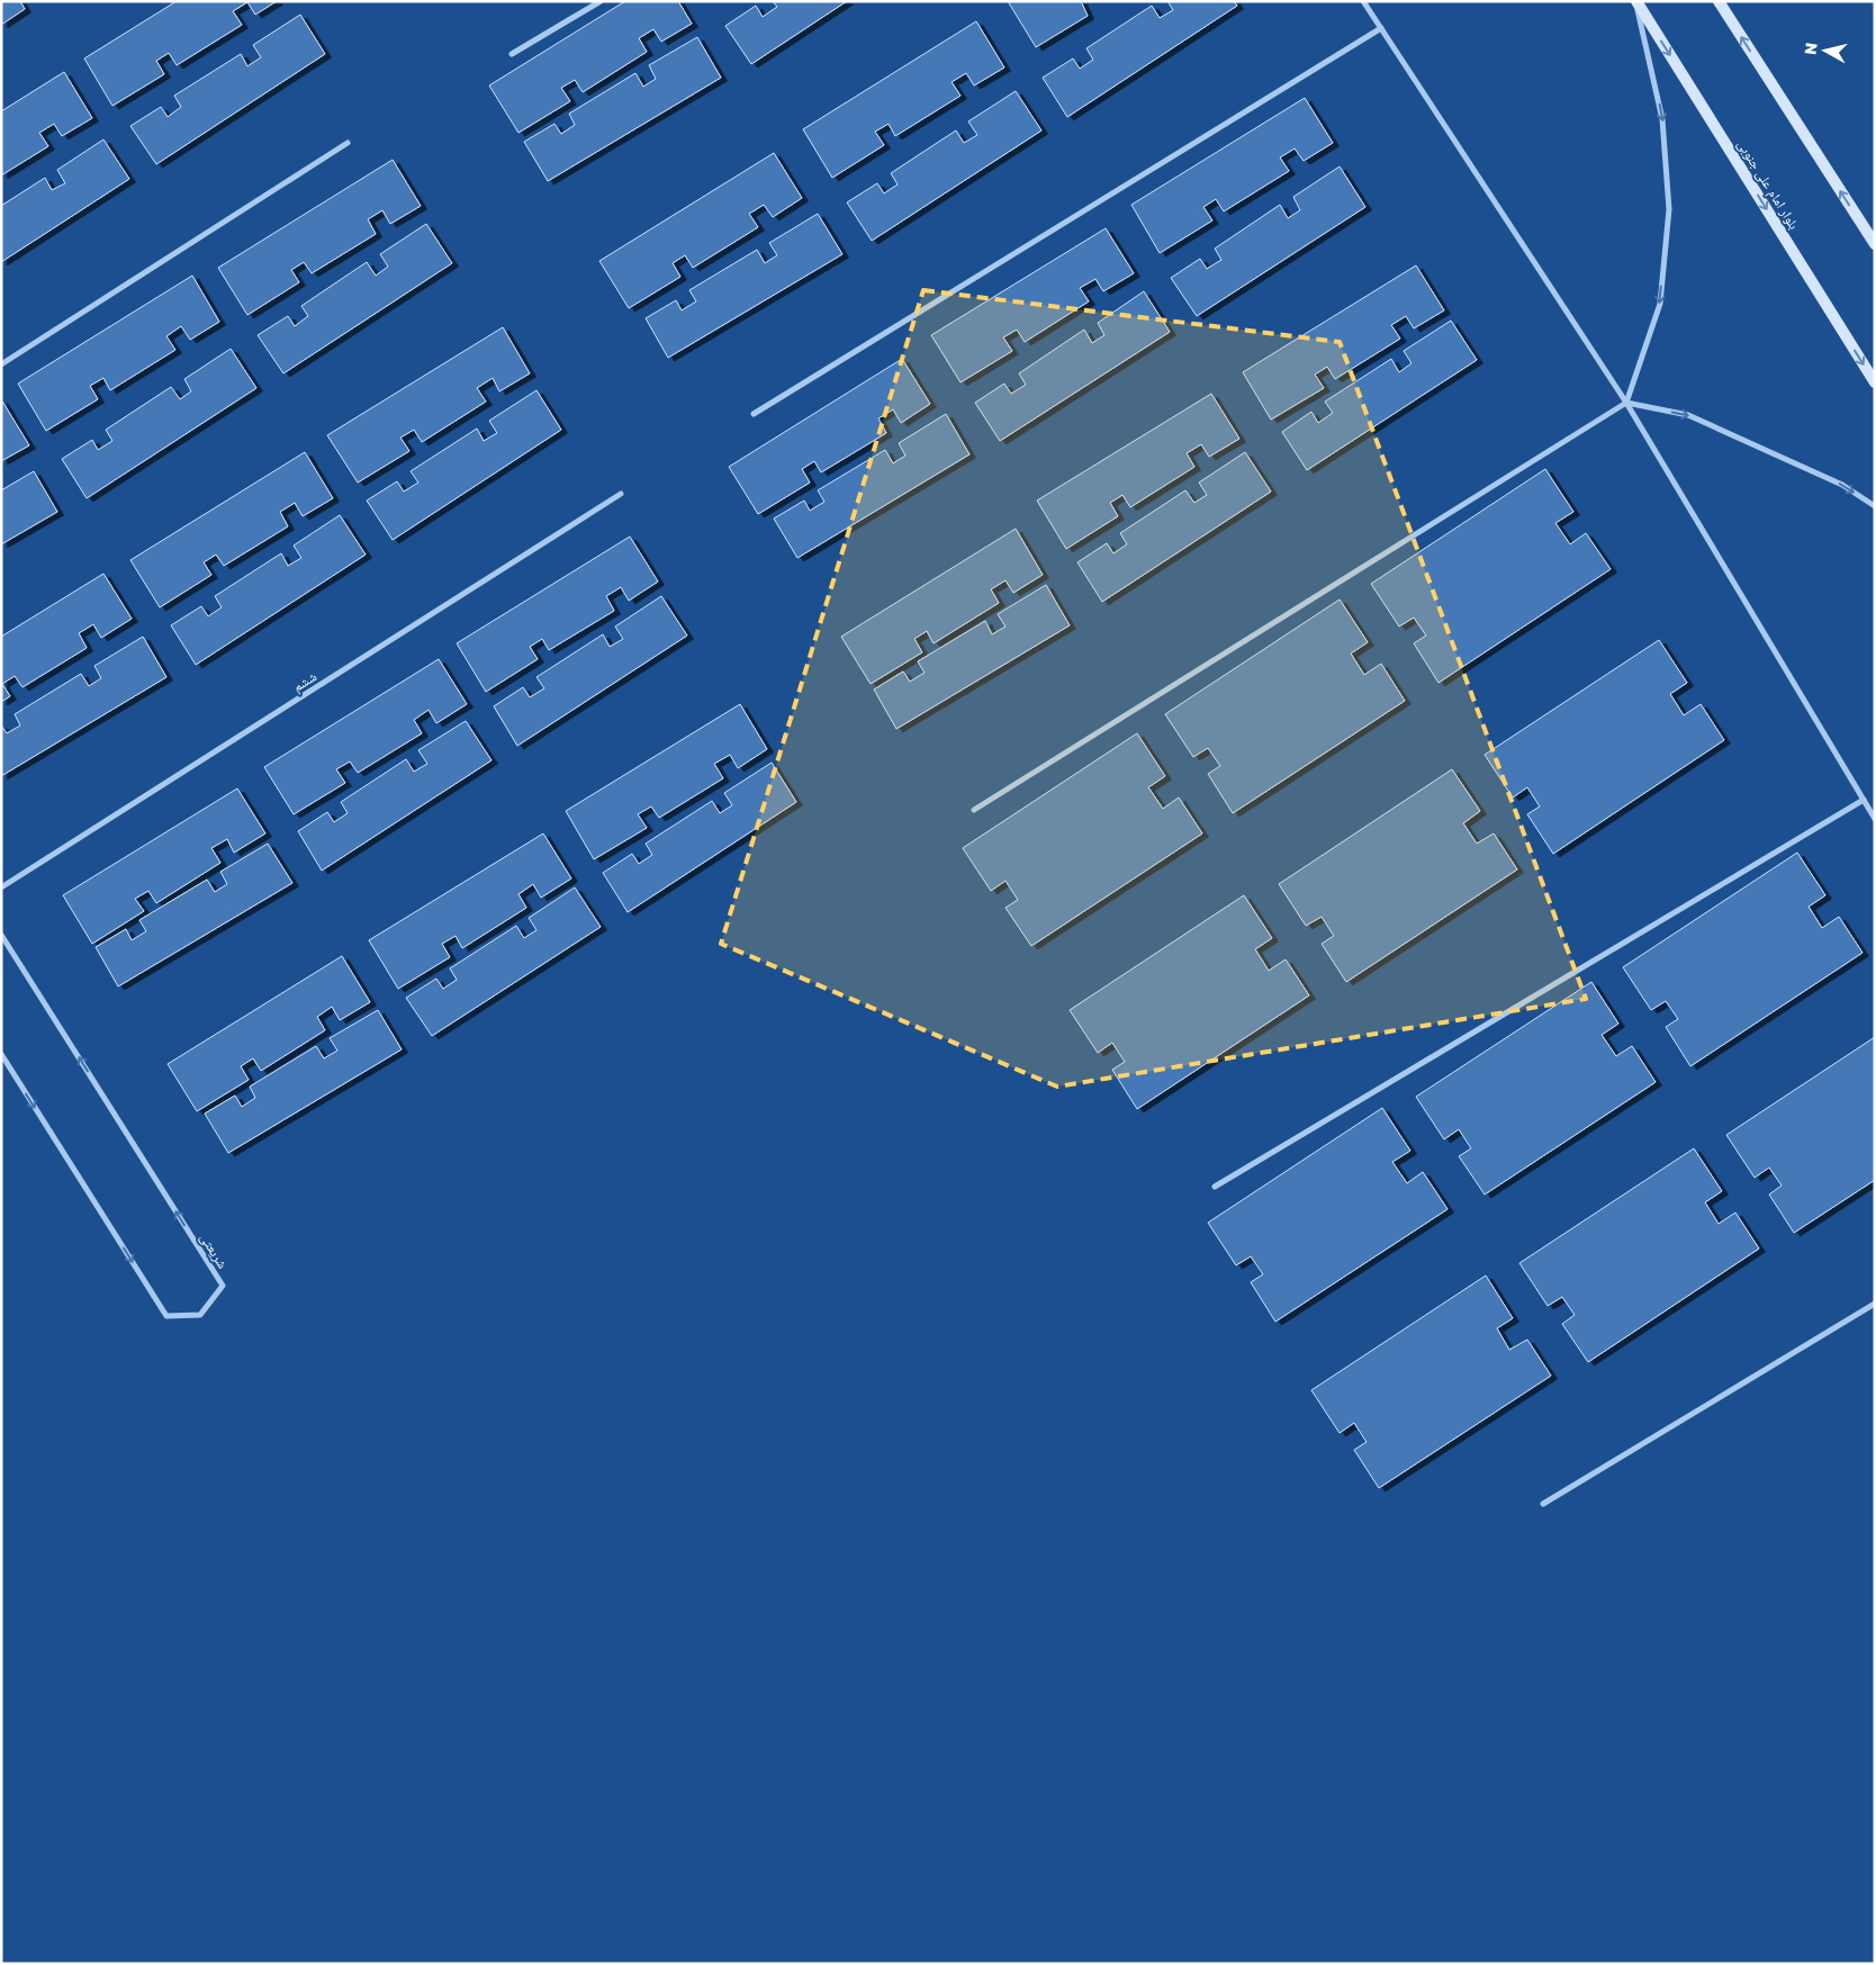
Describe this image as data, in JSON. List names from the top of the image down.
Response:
{
  "streets": {
    "main road": ["بلوار امام علی جنوبی"],
    "street": ["ششم", "شریعتی"]
  },
  "north": "left"
}
